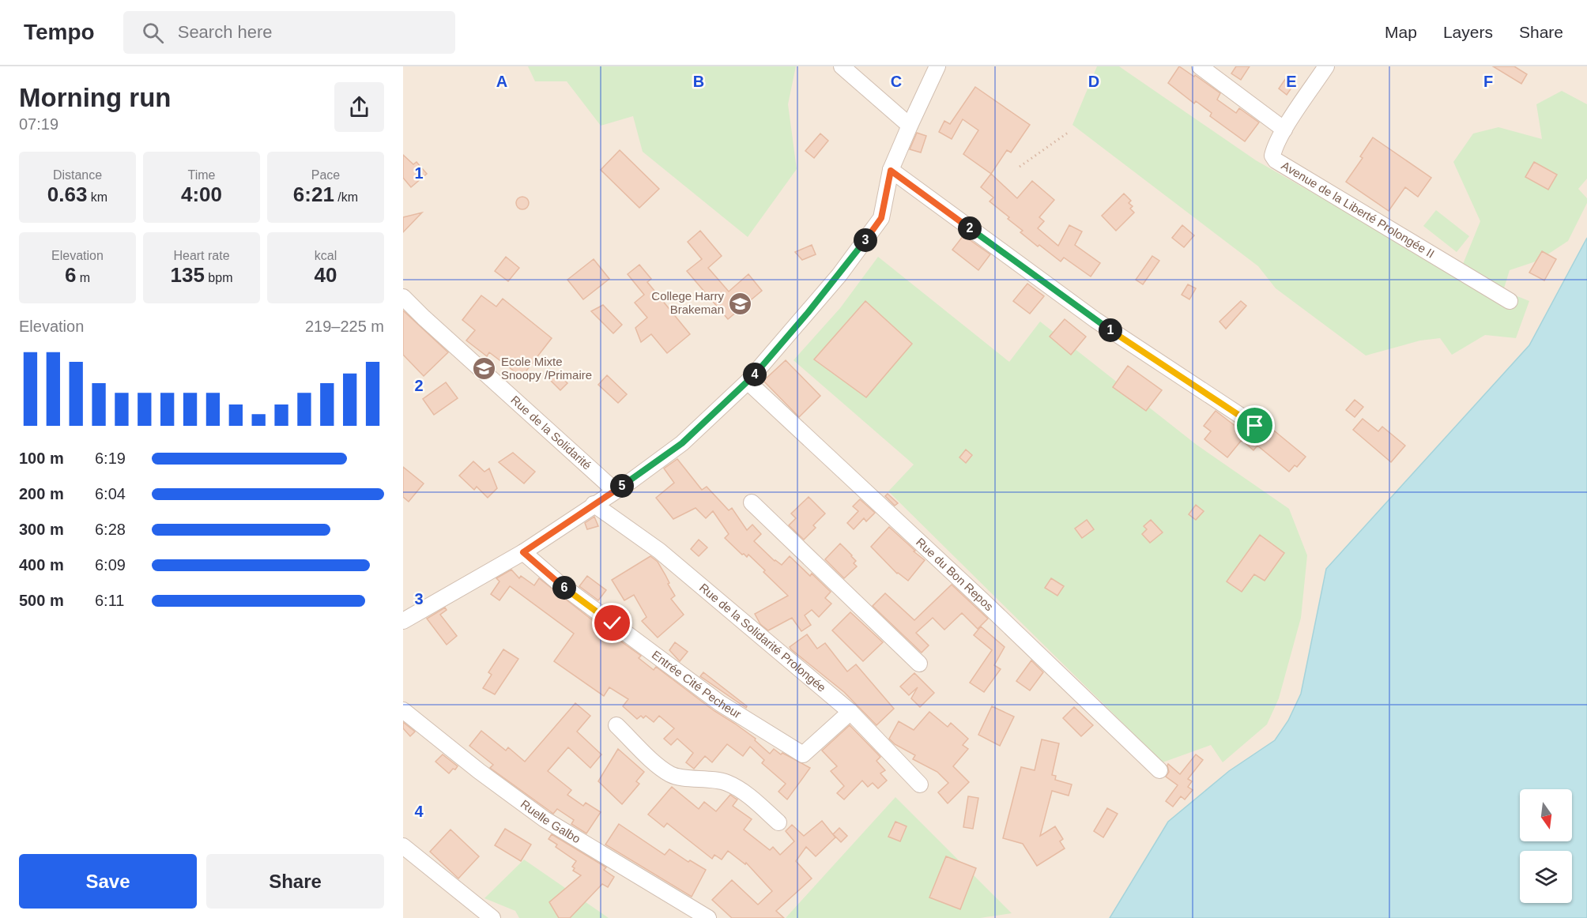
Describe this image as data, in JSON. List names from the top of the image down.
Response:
{
  "streets": {
    "street": [
      "Avenue de la Liberté Prolongée II",
      "Rue de la Solidarité",
      "Rue du Bon Repos",
      "Rue de la Solidarité Prolongée",
      "Entrée Cité Pecheur",
      "Ruelle Galbo"
    ]
  },
  "crossings": [
    ["Rue de la Solidarité Prolongée", "Entrée Cité Pecheur"]
  ],
  "places": {
    "school or university": ["College Harry Brakeman", "Ecole Mixte Snoopy /Primaire"]
  },
  "north": "bottom",
  "page": {
    "header": "Tempo",
    "search": "Search here",
    "nav": ["Map", "Layers", "Share"],
    "heading": ["Morning run", "07:19"],
    "stats": [
      ["Distance", "0.63 km"],
      ["Time", "4:00"],
      ["Pace", "6:21 /km"],
      ["Elevation", "6 m"],
      ["Heart rate", "135 bpm"],
      ["kcal", "40"]
    ],
    "pins": [
      "2",
      "3",
      "1",
      "4",
      "5",
      "6"
    ],
    "chart": ["Elevation", "219–225 m"],
    "list": [
      {
        "name": "100 m",
        "note": "6:19"
      },
      {
        "name": "200 m",
        "note": "6:04"
      },
      {
        "name": "300 m",
        "note": "6:28"
      },
      {
        "name": "400 m",
        "note": "6:09"
      },
      {
        "name": "500 m",
        "note": "6:11"
      }
    ],
    "buttons": ["Save", "Share"]
  },
  "grid": {
    "columns": [
      "A",
      "B",
      "C",
      "D",
      "E",
      "F"
    ],
    "rows": [
      "1",
      "2",
      "3",
      "4"
    ]
  }
}
